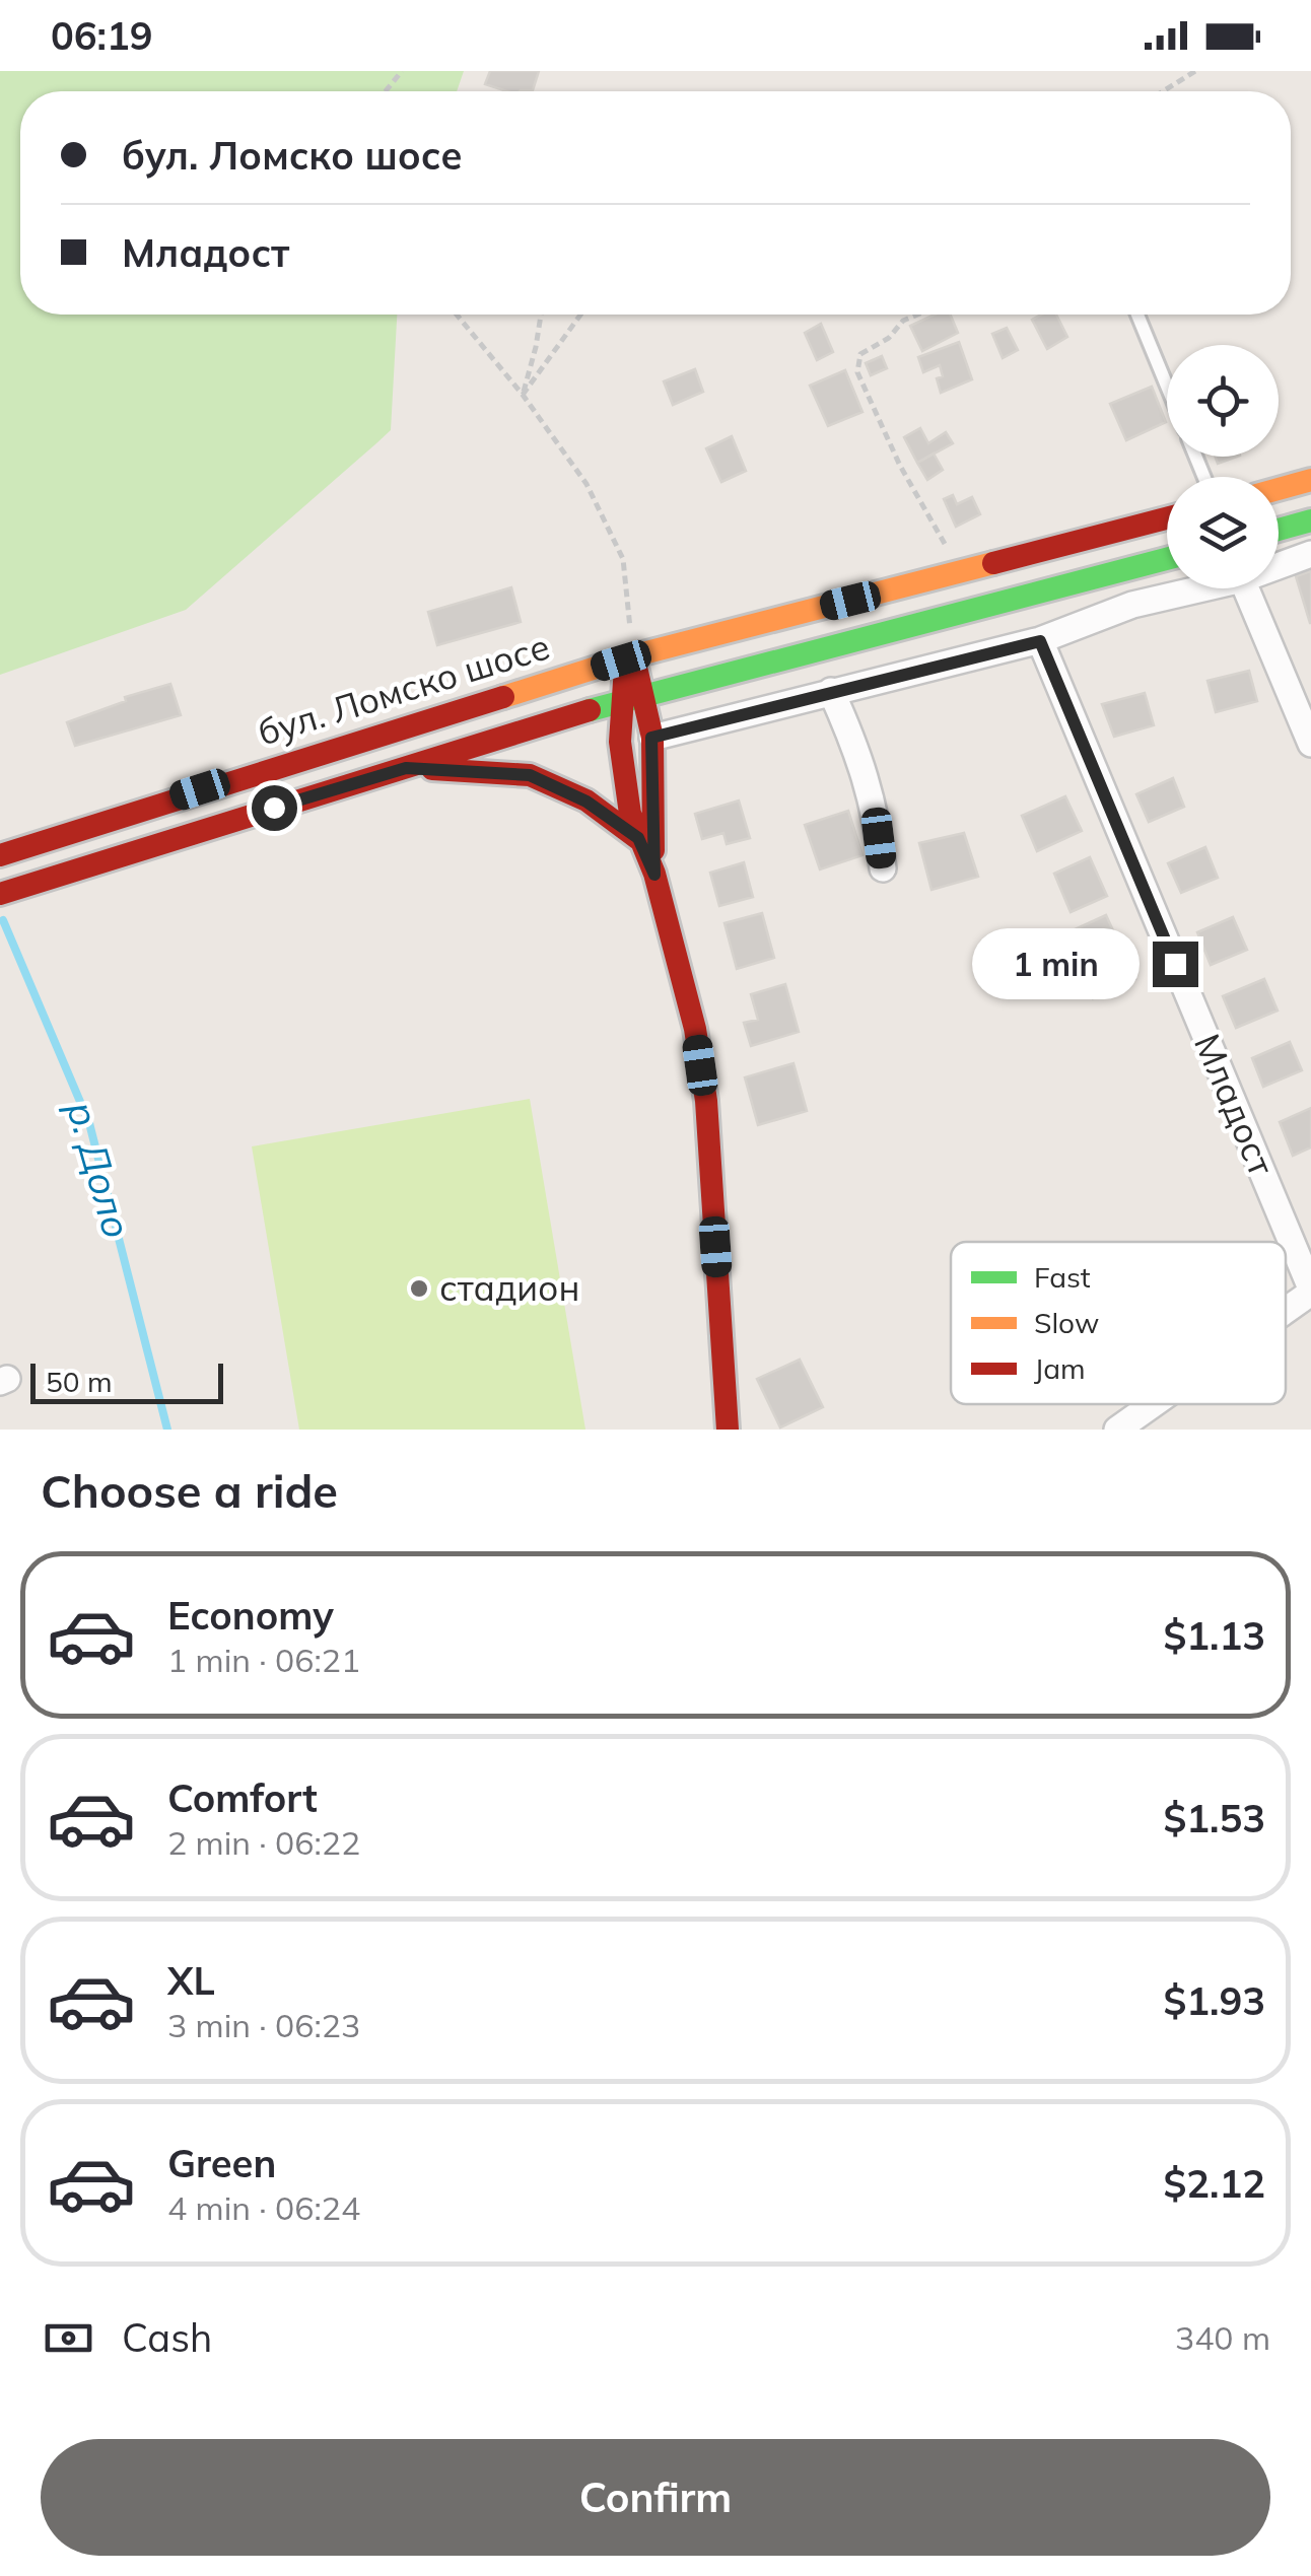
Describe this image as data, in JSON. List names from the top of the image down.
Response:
{
  "streets": {
    "main road": ["бул. Ломско шосе"],
    "street": ["Младост"]
  },
  "water": ["р. Доло"],
  "places": ["стадион"],
  "legend": ["Fast", "Slow", "Jam"],
  "scale_bar": "50 m",
  "page": {
    "status": "06:19",
    "banner": ["бул. Ломско шосе", "Младост"],
    "bubble": "1 min",
    "scale": "50 m",
    "heading": "Choose a ride",
    "list": [
      {
        "name": "Economy",
        "note": "1 min · 06:21",
        "value": "$1.13"
      },
      {
        "name": "Comfort",
        "note": "2 min · 06:22",
        "value": "$1.53"
      },
      {
        "name": "XL",
        "note": "3 min · 06:23",
        "value": "$1.93"
      },
      {
        "name": "Green",
        "note": "4 min · 06:24",
        "value": "$2.12"
      }
    ],
    "pay": ["Cash", "340 m"],
    "buttons": "Confirm"
  }
}
